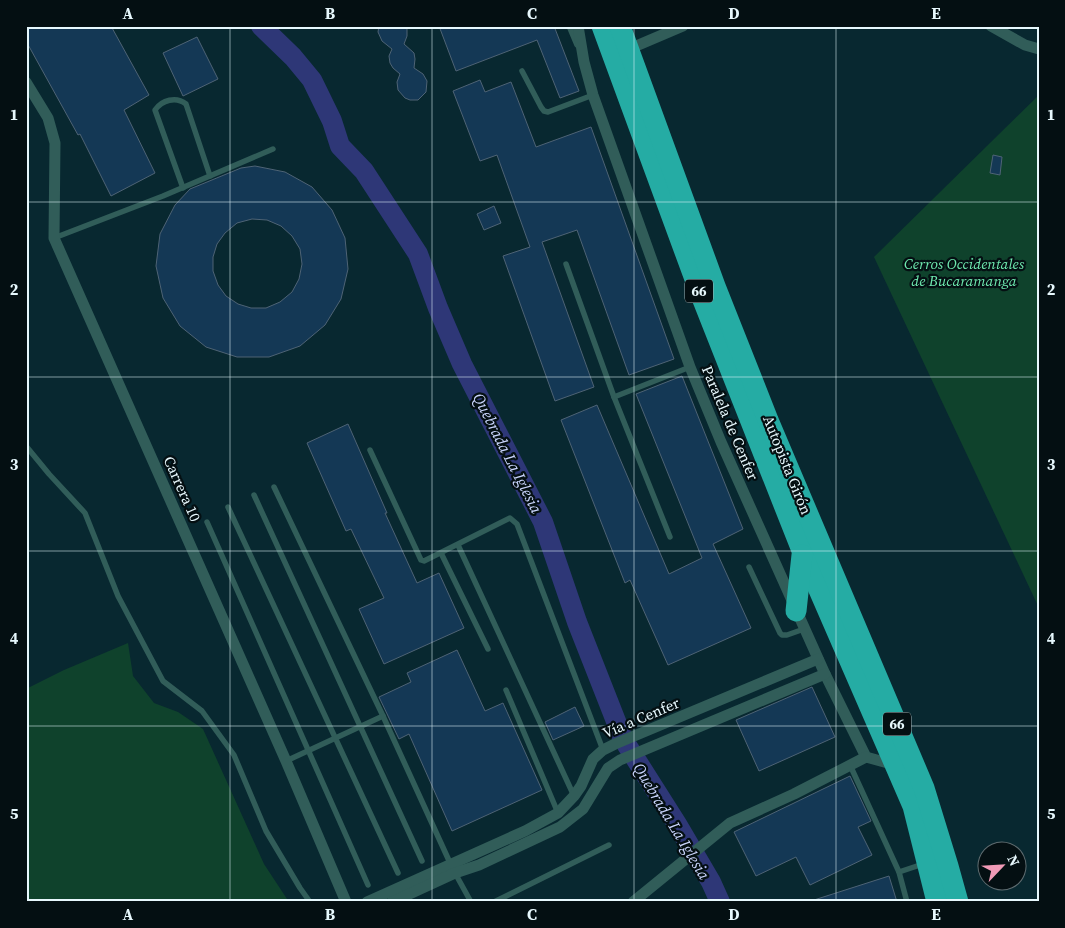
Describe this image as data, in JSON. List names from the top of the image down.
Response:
{
  "streets": {
    "highway": ["66", "Autopista Girón"],
    "street": ["Paralela de Cenfer", "Carrera 10", "Vía a Cenfer"]
  },
  "crossings": [
    ["Paralela de Cenfer", "Vía a Cenfer"]
  ],
  "water": ["Quebrada La Iglesia"],
  "parks": ["Cerros Occidentales de Bucaramanga"],
  "north": "top right",
  "grid": {
    "columns": [
      "A",
      "B",
      "C",
      "D",
      "E"
    ],
    "rows": [
      "1",
      "2",
      "3",
      "4",
      "5"
    ]
  }
}
